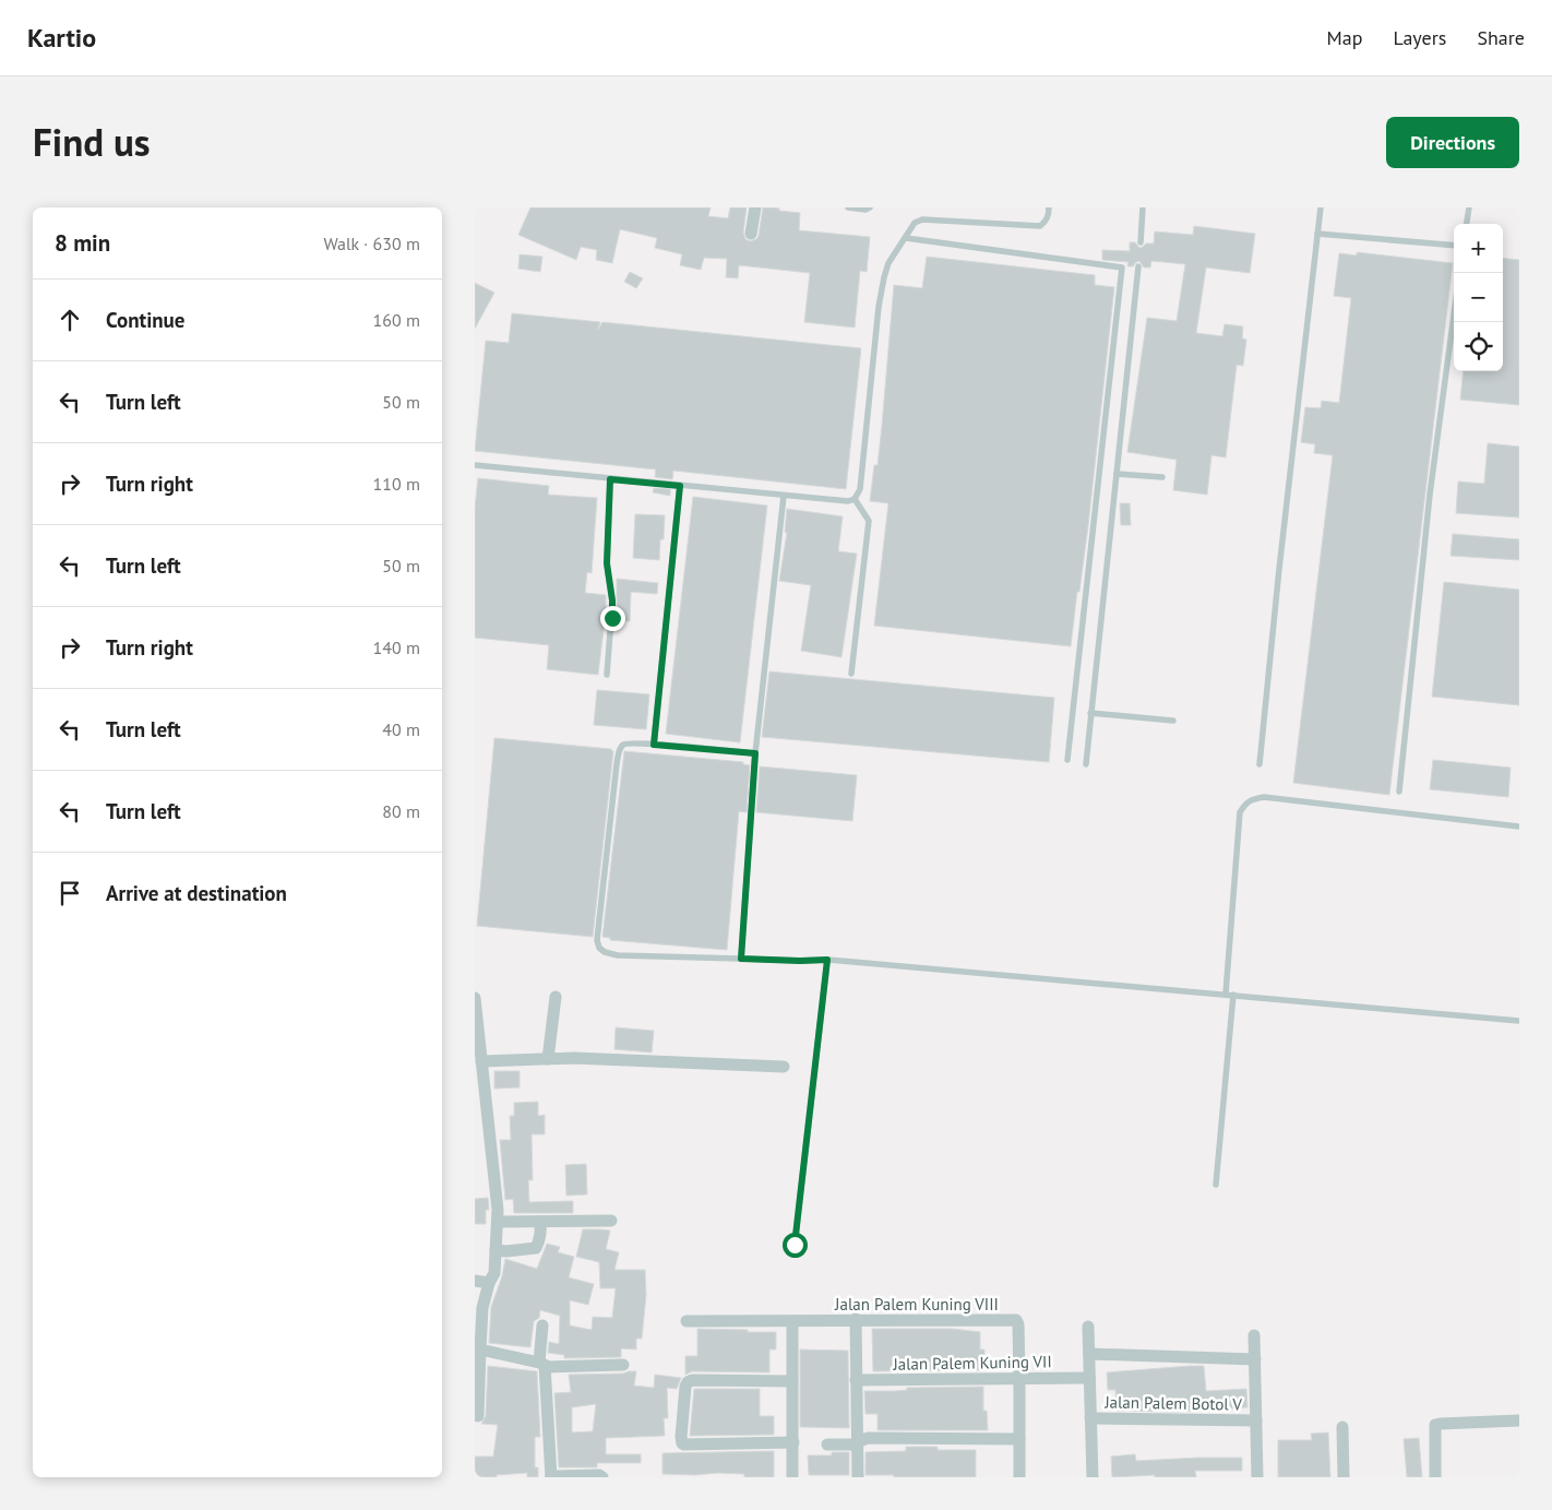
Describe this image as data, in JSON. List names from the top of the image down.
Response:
{
  "streets": {
    "street": ["Jalan Palem Kuning VIII", "Jalan Palem Kuning VII", "Jalan Palem Botol V"]
  },
  "crossings": [
    ["Jalan Palem Kuning VIII", "Jalan Palem Kuning VII"]
  ],
  "page": {
    "header": "Kartio",
    "nav": ["Map", "Layers", "Share"],
    "title": "Find us",
    "buttons": "Directions",
    "heading": ["8 min", "Walk · 630 m"],
    "map_buttons": ["+", "−"],
    "list": [
      ["Continue", "160 m"],
      ["Turn left", "50 m"],
      ["Turn right", "110 m"],
      ["Turn left", "50 m"],
      ["Turn right", "140 m"],
      ["Turn left", "40 m"],
      ["Turn left", "80 m"],
      "Arrive at destination"
    ]
  }
}
